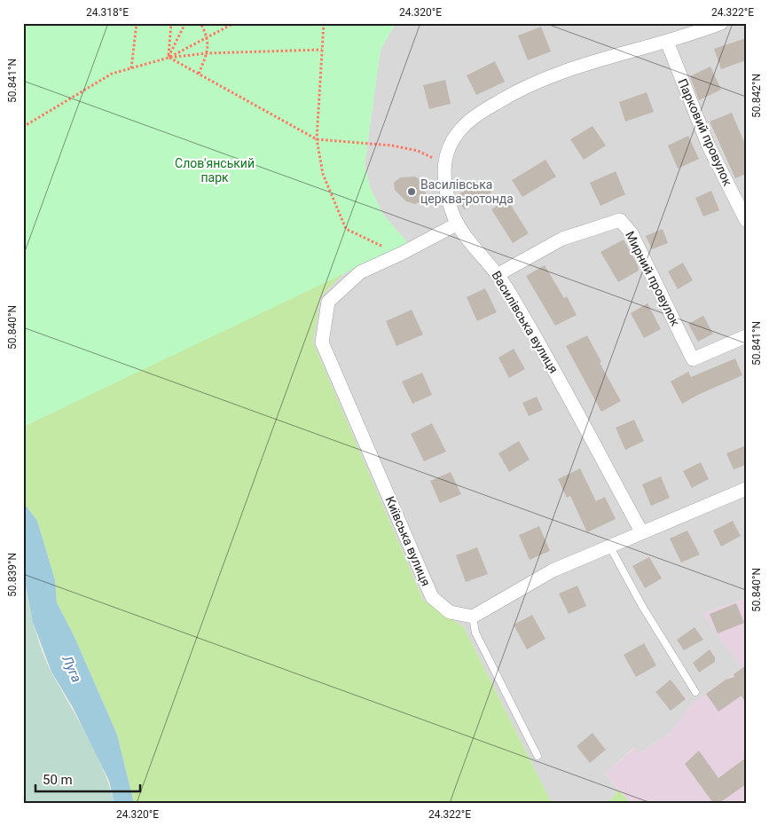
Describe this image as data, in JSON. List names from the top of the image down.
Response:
{
  "streets": {
    "street": [
      "Парковий провулок",
      "Мирний провулок",
      "Василівська вулиця",
      "Київська вулиця"
    ]
  },
  "crossings": [
    ["Парковий провулок", "Василівська вулиця"],
    ["Мирний провулок", "Василівська вулиця"],
    ["Василівська вулиця", "Київська вулиця"]
  ],
  "water": ["Луга"],
  "parks": ["Слов'янський парк"],
  "places": ["Василівська церква-ротонда"],
  "scale_bar": "50 m",
  "coordinates": [
    "24.318°E",
    "24.320°E",
    "24.322°E",
    "50.841°N",
    "50.842°N",
    "50.840°N",
    "50.839°N"
  ]
}
